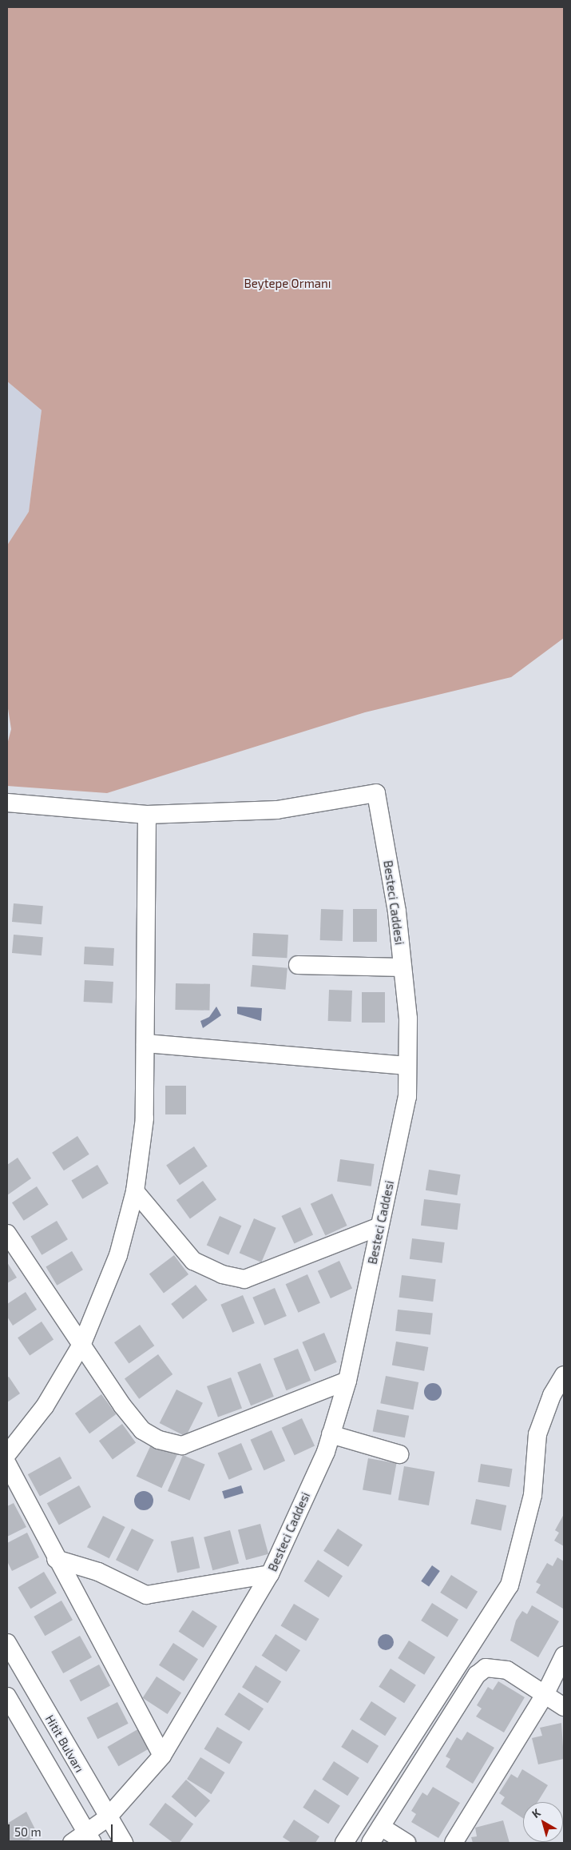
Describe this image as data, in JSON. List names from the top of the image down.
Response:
{
  "streets": {
    "street": ["Besteci Caddesi", "Hitit Bulvarı"]
  },
  "crossings": [
    ["Besteci Caddesi", "Hitit Bulvarı"]
  ],
  "parks": ["Beytepe Ormanı"],
  "scale_bar": "50 m",
  "north": "top left"
}
